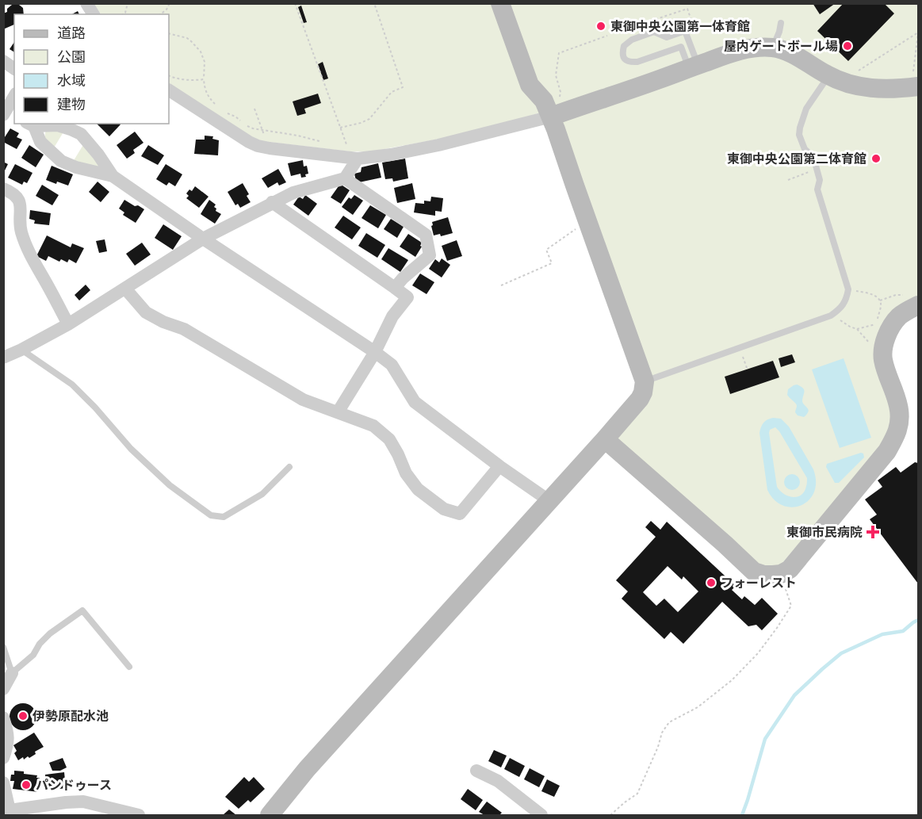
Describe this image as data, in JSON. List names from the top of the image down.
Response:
{
  "places": {
    "other": [
      "東御中央公園第一体育館",
      "屋内ゲートボール場",
      "東御中央公園第二体育館",
      "フォーレスト",
      "伊勢原配水池",
      "パンドゥース"
    ],
    "health": ["東御市民病院"]
  },
  "legend": [
    "道路",
    "公園",
    "水域",
    "建物"
  ]
}
